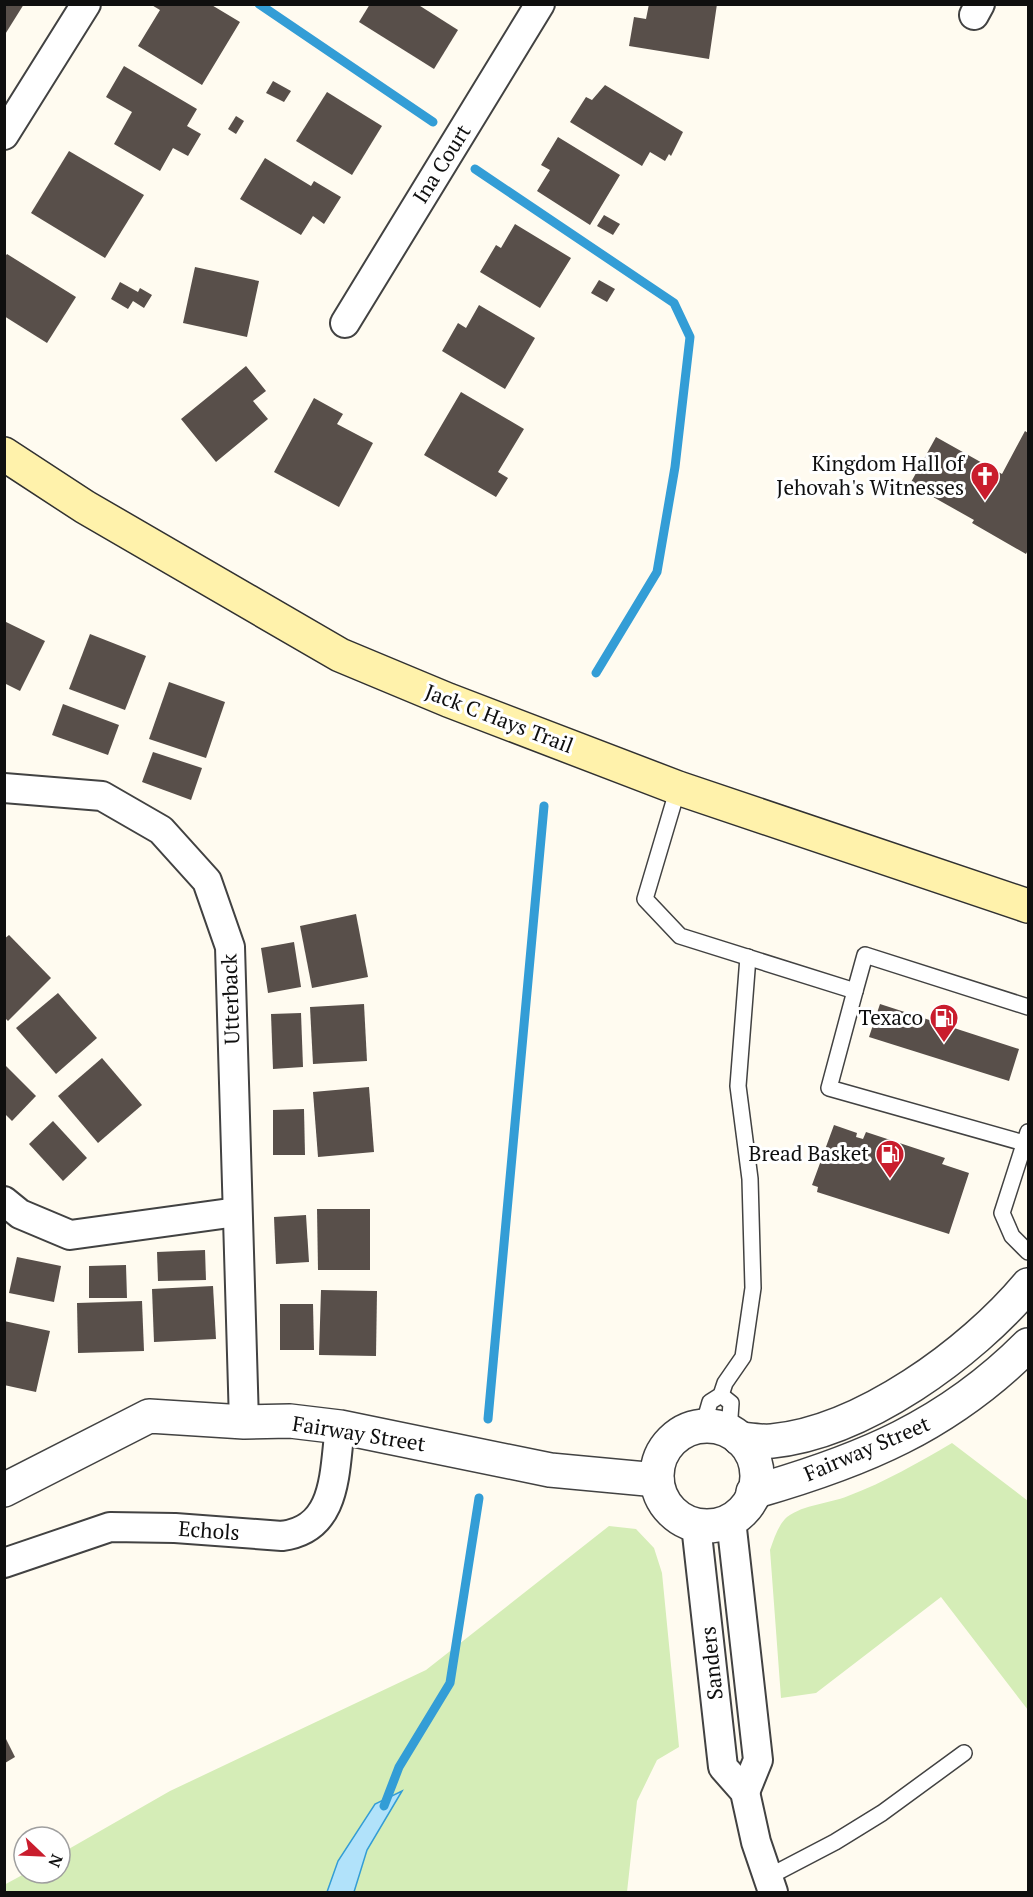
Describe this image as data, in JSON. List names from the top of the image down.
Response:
{
  "streets": {
    "main road": ["Jack C Hays Trail"],
    "street": [
      "Ina Court",
      "Utterback",
      "Fairway Street",
      "Echols",
      "Sanders"
    ]
  },
  "crossings": [
    ["Utterback", "Fairway Street"],
    ["Fairway Street", "Echols"],
    ["Fairway Street", "Sanders"]
  ],
  "places": {
    "church": ["Kingdom Hall of Jehovah's Witnesses"],
    "fuel station": ["Texaco", "Bread Basket"]
  },
  "north": "bottom right"
}
